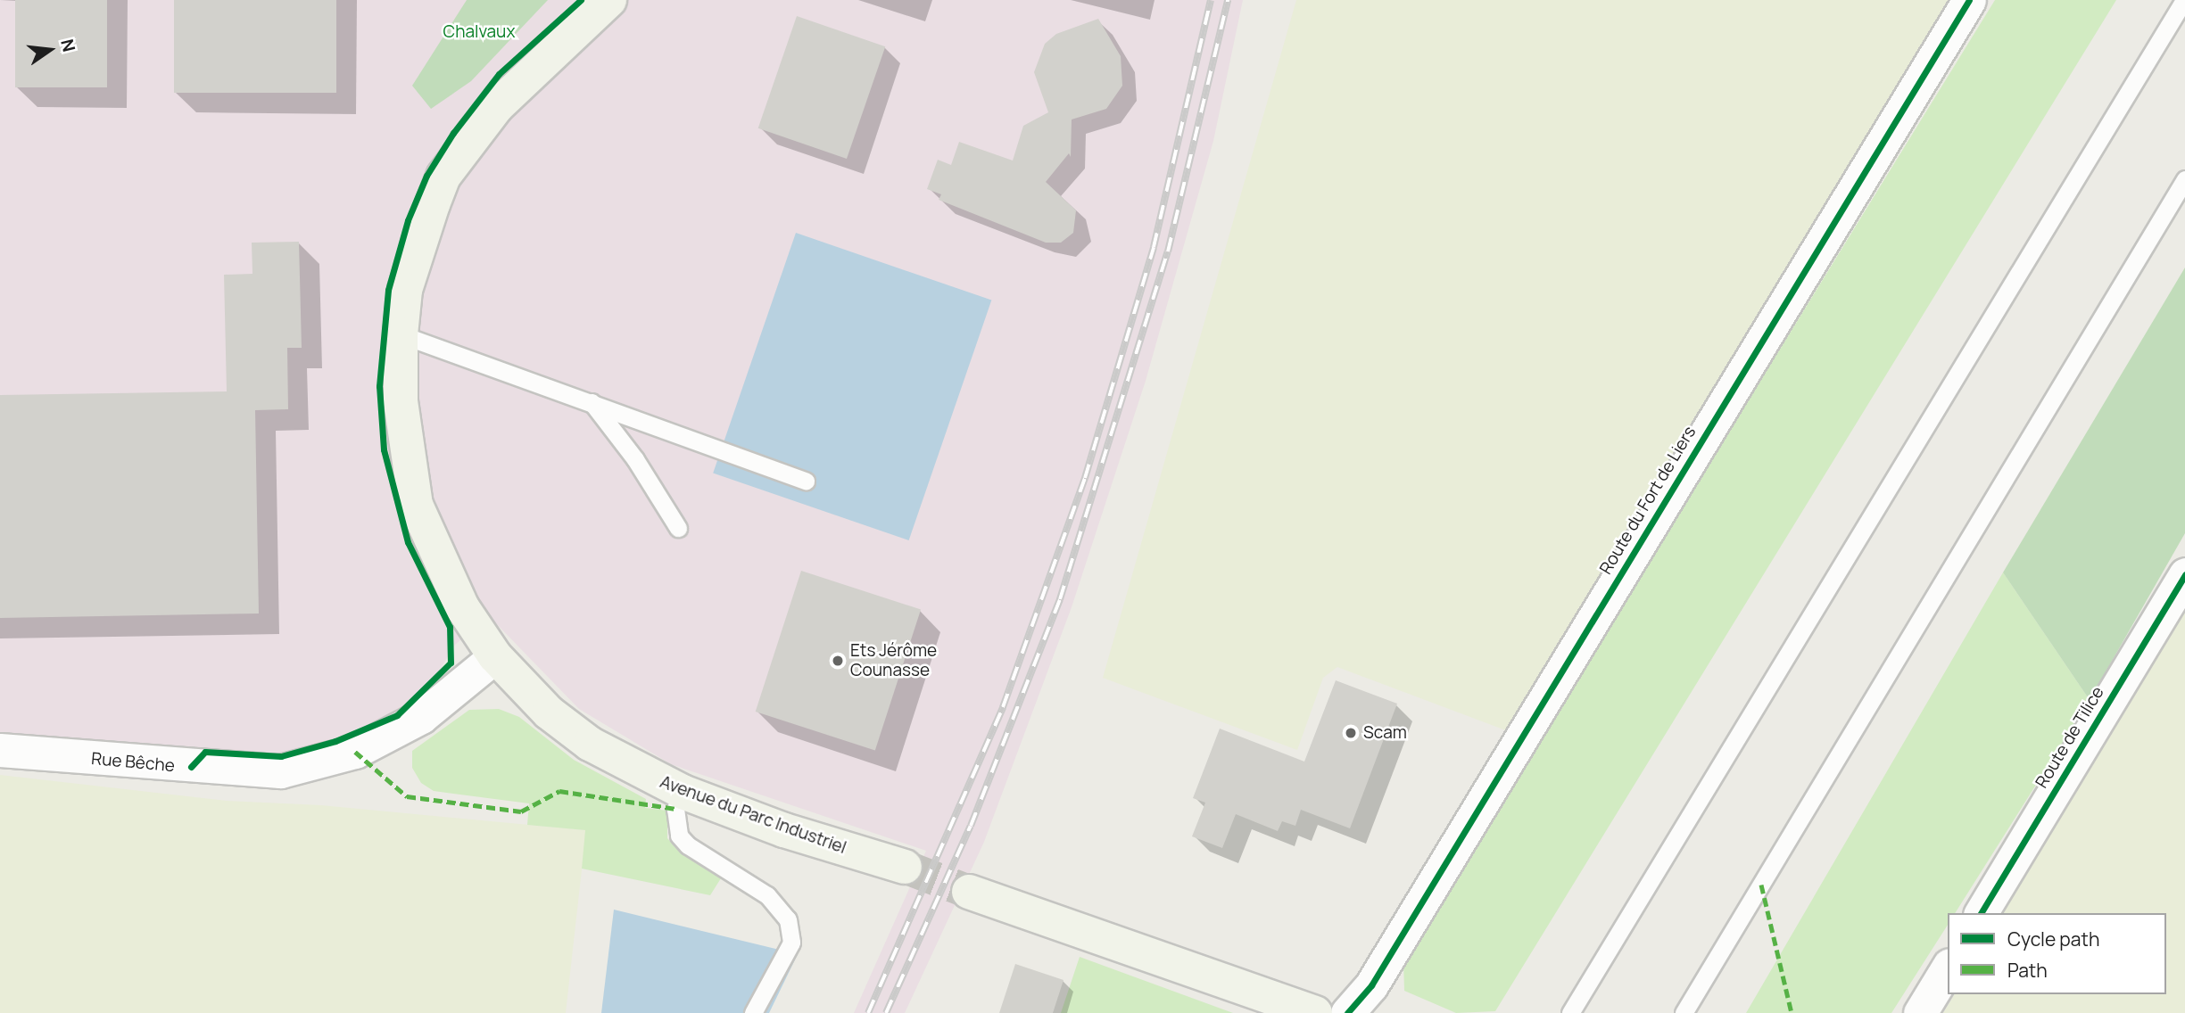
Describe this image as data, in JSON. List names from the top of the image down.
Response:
{
  "streets": {
    "street": [
      "Route du Fort de Liers",
      "Route de Tilice",
      "Rue Bêche",
      "Avenue du Parc Industriel"
    ]
  },
  "crossings": [
    ["Rue Bêche", "Avenue du Parc Industriel"]
  ],
  "parks": ["Chalvaux"],
  "places": ["Ets Jérôme Counasse", "Scam"],
  "legend": ["Cycle path", "Path"],
  "north": "right"
}
